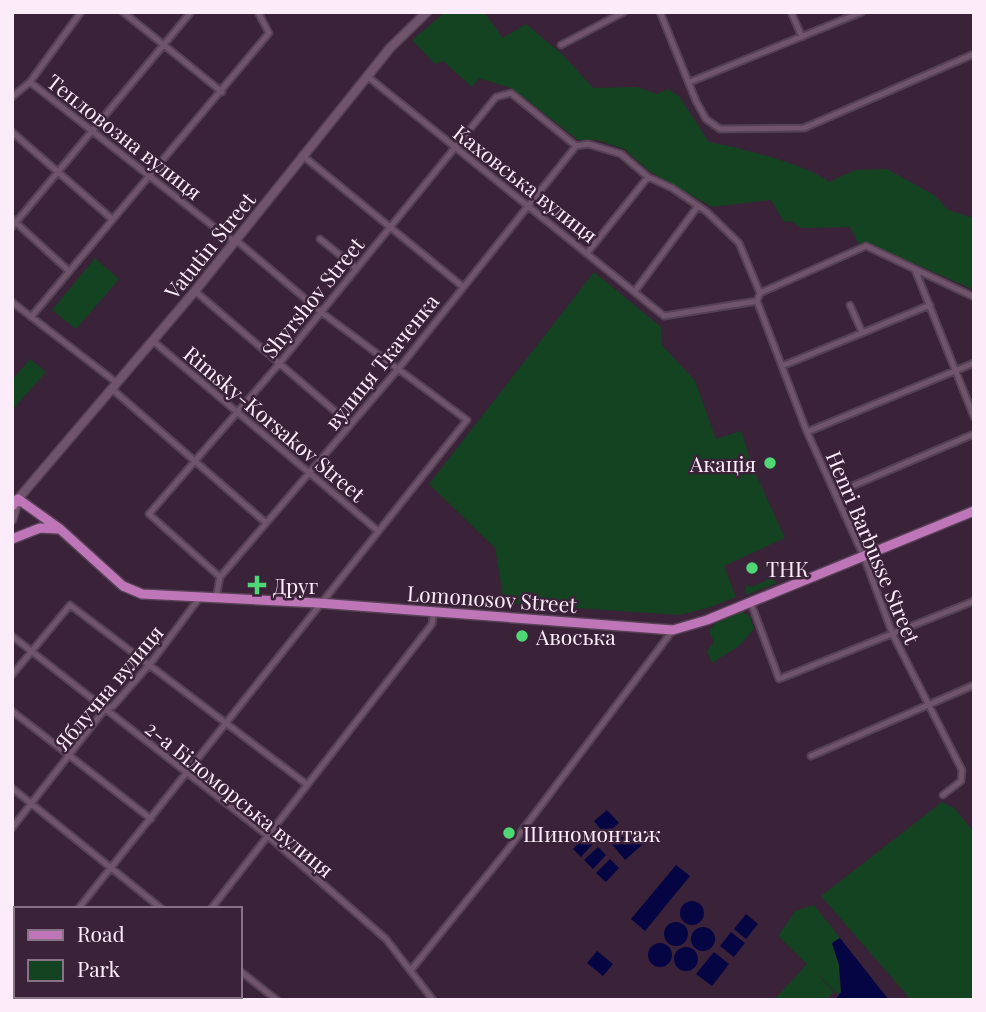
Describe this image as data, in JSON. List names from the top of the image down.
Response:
{
  "streets": {
    "main road": ["Lomonosov Street"],
    "street": [
      "Тепловозна вулиця",
      "Каховська вулиця",
      "Vatutin Street",
      "Shyrshov Street",
      "вулиця Ткаченка",
      "Rimsky-Korsakov Street",
      "Henri Barbusse Street",
      "Яблучна вулиця",
      "2-а Біломорська вулиця"
    ]
  },
  "crossings": [
    ["Тепловозна вулиця", "Vatutin Street"],
    ["Тепловозна вулиця", "Shyrshov Street"],
    ["Тепловозна вулиця", "вулиця Ткаченка"],
    ["Тепловозна вулиця", "Rimsky-Korsakov Street"],
    ["Каховська вулиця", "Vatutin Street"],
    ["Каховська вулиця", "Shyrshov Street"],
    ["Каховська вулиця", "вулиця Ткаченка"],
    ["Каховська вулиця", "Henri Barbusse Street"],
    ["Vatutin Street", "Rimsky-Korsakov Street"],
    ["Vatutin Street", "Lomonosov Street"],
    ["Shyrshov Street", "вулиця Ткаченка"],
    ["Shyrshov Street", "Rimsky-Korsakov Street"],
    ["вулиця Ткаченка", "Rimsky-Korsakov Street"],
    ["Henri Barbusse Street", "Lomonosov Street"],
    ["Lomonosov Street", "Яблучна вулиця"],
    ["Яблучна вулиця", "2-а Біломорська вулиця"]
  ],
  "places": {
    "other": [
      "Акація",
      "ТНК",
      "Авоська",
      "Шиномонтаж"
    ],
    "health": ["Друг"]
  },
  "legend": ["Road", "Park"]
}
